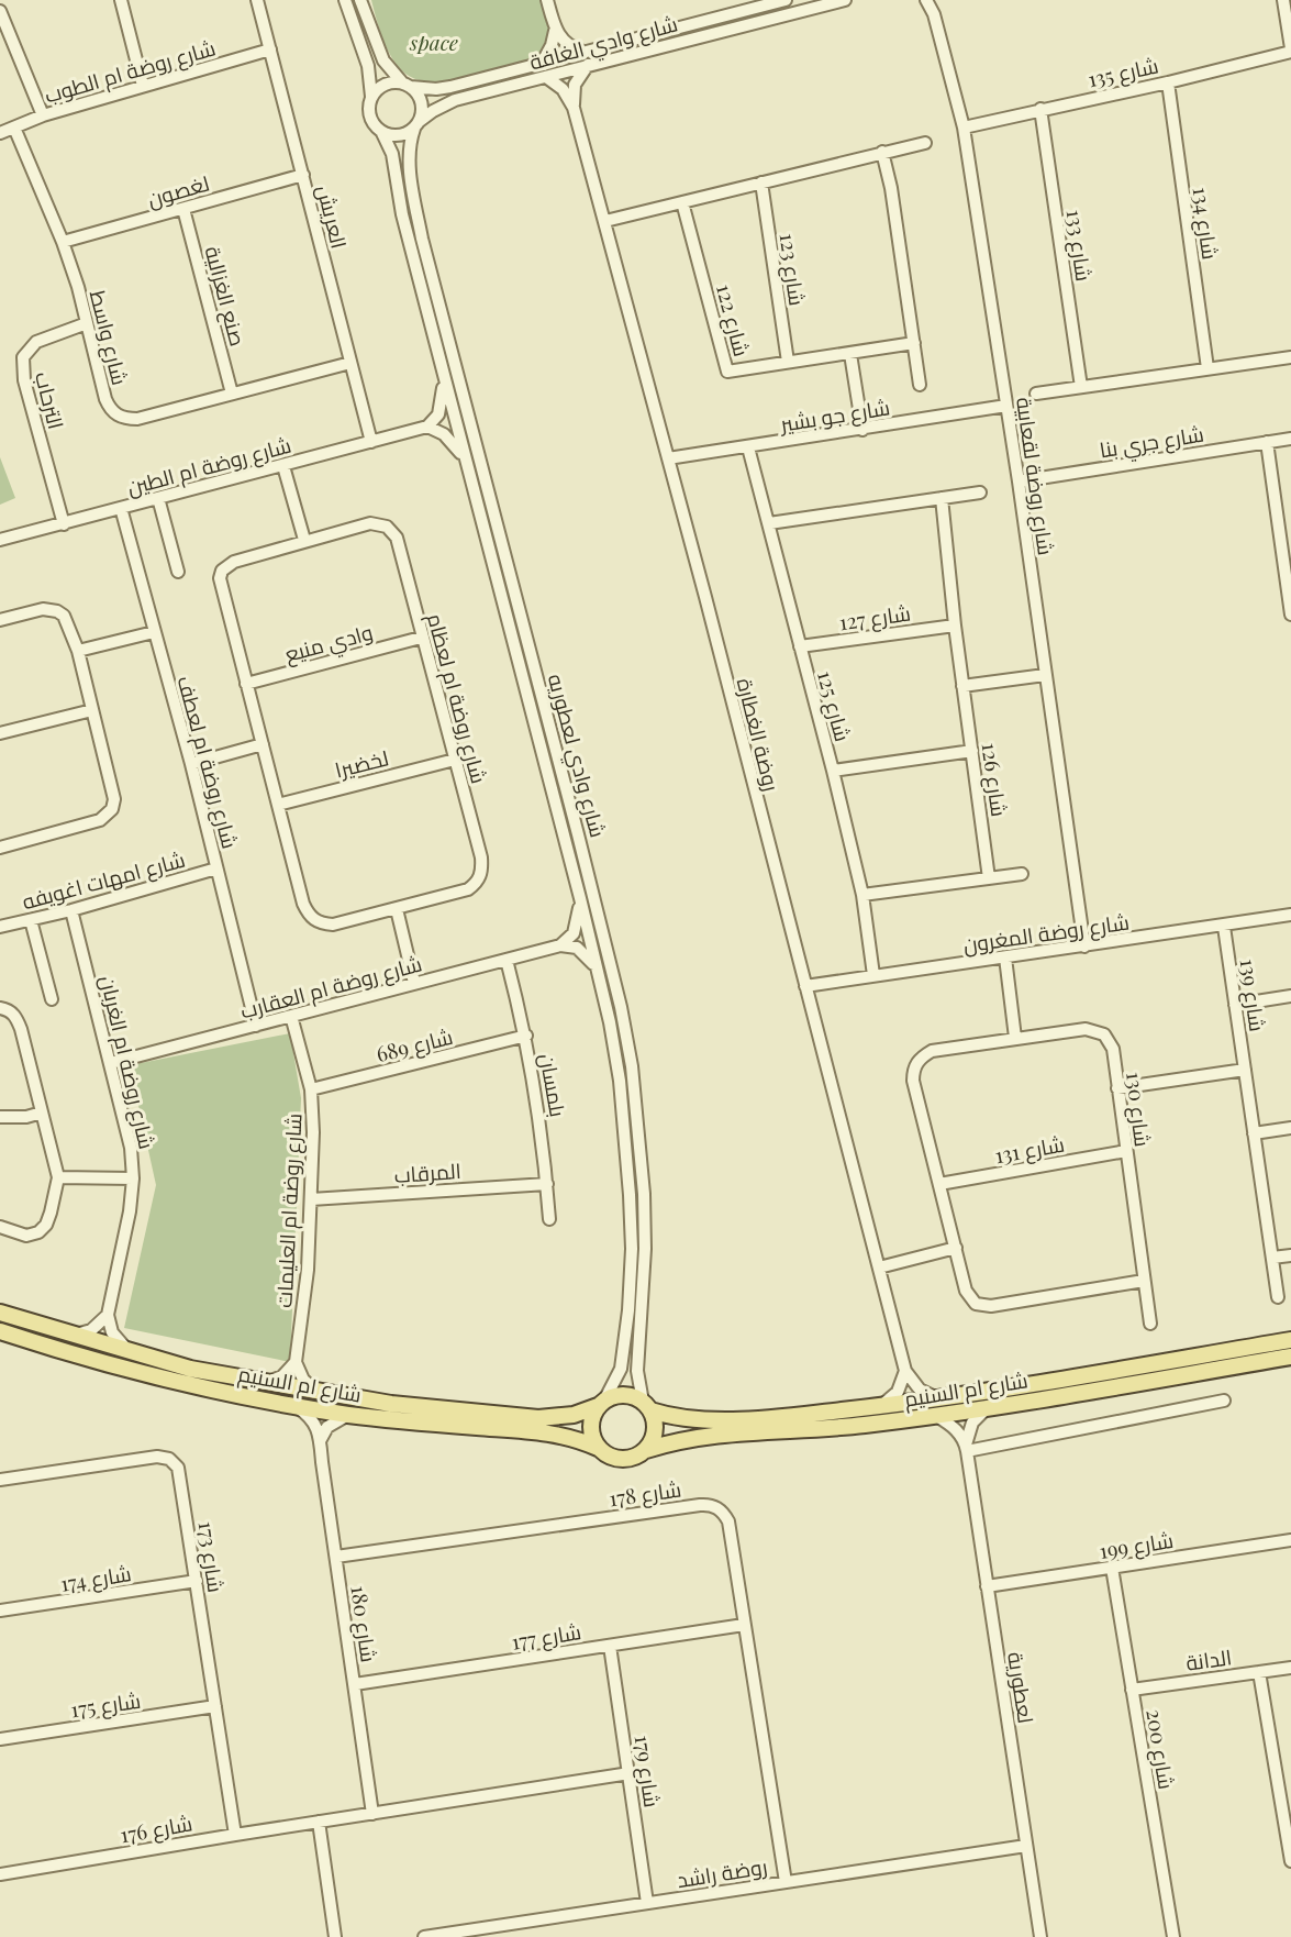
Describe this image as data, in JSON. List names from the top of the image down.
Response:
{
  "streets": {
    "main road": ["شارع ام السنيم"],
    "street": [
      "شارع وادي الغافة",
      "شارع روضة ام الطوب",
      "شارع 135",
      "لغصون",
      "العريش",
      "شارع 134",
      "شارع 133",
      "شارع 123",
      "صنع الغزالية",
      "شارع 122",
      "شارع واسط",
      "الترحاب",
      "شارع جو بشير",
      "شارع جري بنا",
      "شارع روضة ام الطين",
      "شارع روضة لقعابية",
      "شارع 127",
      "وادي منيع",
      "شارع روضة ام لعظام",
      "شارع 125",
      "روضة الغطارة",
      "شارع وادي لعطوريه",
      "شارع روضة ام لعطف",
      "لخضيرا",
      "شارع 126",
      "شارع امهات اغويفه",
      "شارع روضة المغرون",
      "شارع روضة ام العقارب",
      "شارع 139",
      "شارع 689",
      "شارع روضة ام الغربان",
      "بلمسان",
      "شارع 130",
      "شارع 131",
      "المرقاب",
      "شارع روضة ام العليمات",
      "شارع 178",
      "شارع 199",
      "شارع 173",
      "شارع 174",
      "شارع 180",
      "شارع 177",
      "الدانة",
      "لعطورية",
      "شارع 175",
      "شارع 200",
      "شارع 179",
      "شارع 176",
      "روضة راشد"
    ]
  },
  "crossings": [
    ["شارع وادي الغافة", "روضة الغطارة"],
    ["شارع وادي الغافة", "شارع وادي لعطوريه"],
    ["شارع روضة ام الطوب", "العريش"],
    ["شارع روضة ام الطوب", "شارع واسط"],
    ["شارع 135", "شارع 134"],
    ["شارع 135", "شارع 133"],
    ["شارع 135", "شارع روضة لقعابية"],
    ["لغصون", "العريش"],
    ["لغصون", "صنع الغزالية"],
    ["لغصون", "شارع واسط"],
    ["العريش", "شارع واسط"],
    ["العريش", "شارع روضة ام الطين"],
    ["شارع 123", "شارع 122"],
    ["صنع الغزالية", "شارع واسط"],
    ["شارع واسط", "الترحاب"],
    ["الترحاب", "شارع روضة ام الطين"],
    ["شارع جو بشير", "شارع روضة لقعابية"],
    ["شارع جو بشير", "شارع 125"],
    ["شارع جو بشير", "روضة الغطارة"],
    ["شارع جري بنا", "شارع روضة لقعابية"],
    ["شارع روضة ام الطين", "شارع روضة ام لعطف"],
    ["شارع روضة لقعابية", "شارع روضة المغرون"],
    ["شارع 127", "شارع 125"],
    ["شارع 127", "شارع 126"],
    ["وادي منيع", "شارع روضة ام لعظام"],
    ["شارع روضة ام لعظام", "لخضيرا"],
    ["شارع 125", "شارع روضة المغرون"],
    ["روضة الغطارة", "شارع روضة المغرون"],
    ["شارع وادي لعطوريه", "شارع ام السنيم"],
    ["شارع روضة ام لعطف", "شارع امهات اغويفه"],
    ["شارع روضة ام لعطف", "شارع روضة ام العقارب"],
    ["شارع امهات اغويفه", "شارع روضة ام الغربان"],
    ["شارع روضة المغرون", "شارع 139"],
    ["شارع روضة ام العقارب", "شارع روضة ام الغربان"],
    ["شارع روضة ام العقارب", "بلمسان"],
    ["شارع روضة ام العقارب", "شارع روضة ام العليمات"],
    ["شارع 689", "بلمسان"],
    ["شارع 689", "شارع روضة ام العليمات"],
    ["بلمسان", "المرقاب"],
    ["شارع 130", "شارع 131"],
    ["المرقاب", "شارع روضة ام العليمات"],
    ["شارع 178", "شارع 180"],
    ["شارع 178", "شارع 177"],
    ["شارع 178", "روضة راشد"],
    ["شارع 199", "لعطورية"],
    ["شارع 199", "شارع 200"],
    ["شارع 173", "شارع 174"],
    ["شارع 173", "شارع 175"],
    ["شارع 173", "شارع 176"],
    ["شارع 180", "شارع 177"],
    ["شارع 180", "شارع 176"],
    ["شارع 177", "شارع 179"],
    ["الدانة", "شارع 200"],
    ["لعطورية", "روضة راشد"],
    ["شارع 179", "شارع 176"],
    ["شارع 179", "روضة راشد"]
  ],
  "parks": ["space"]
}
